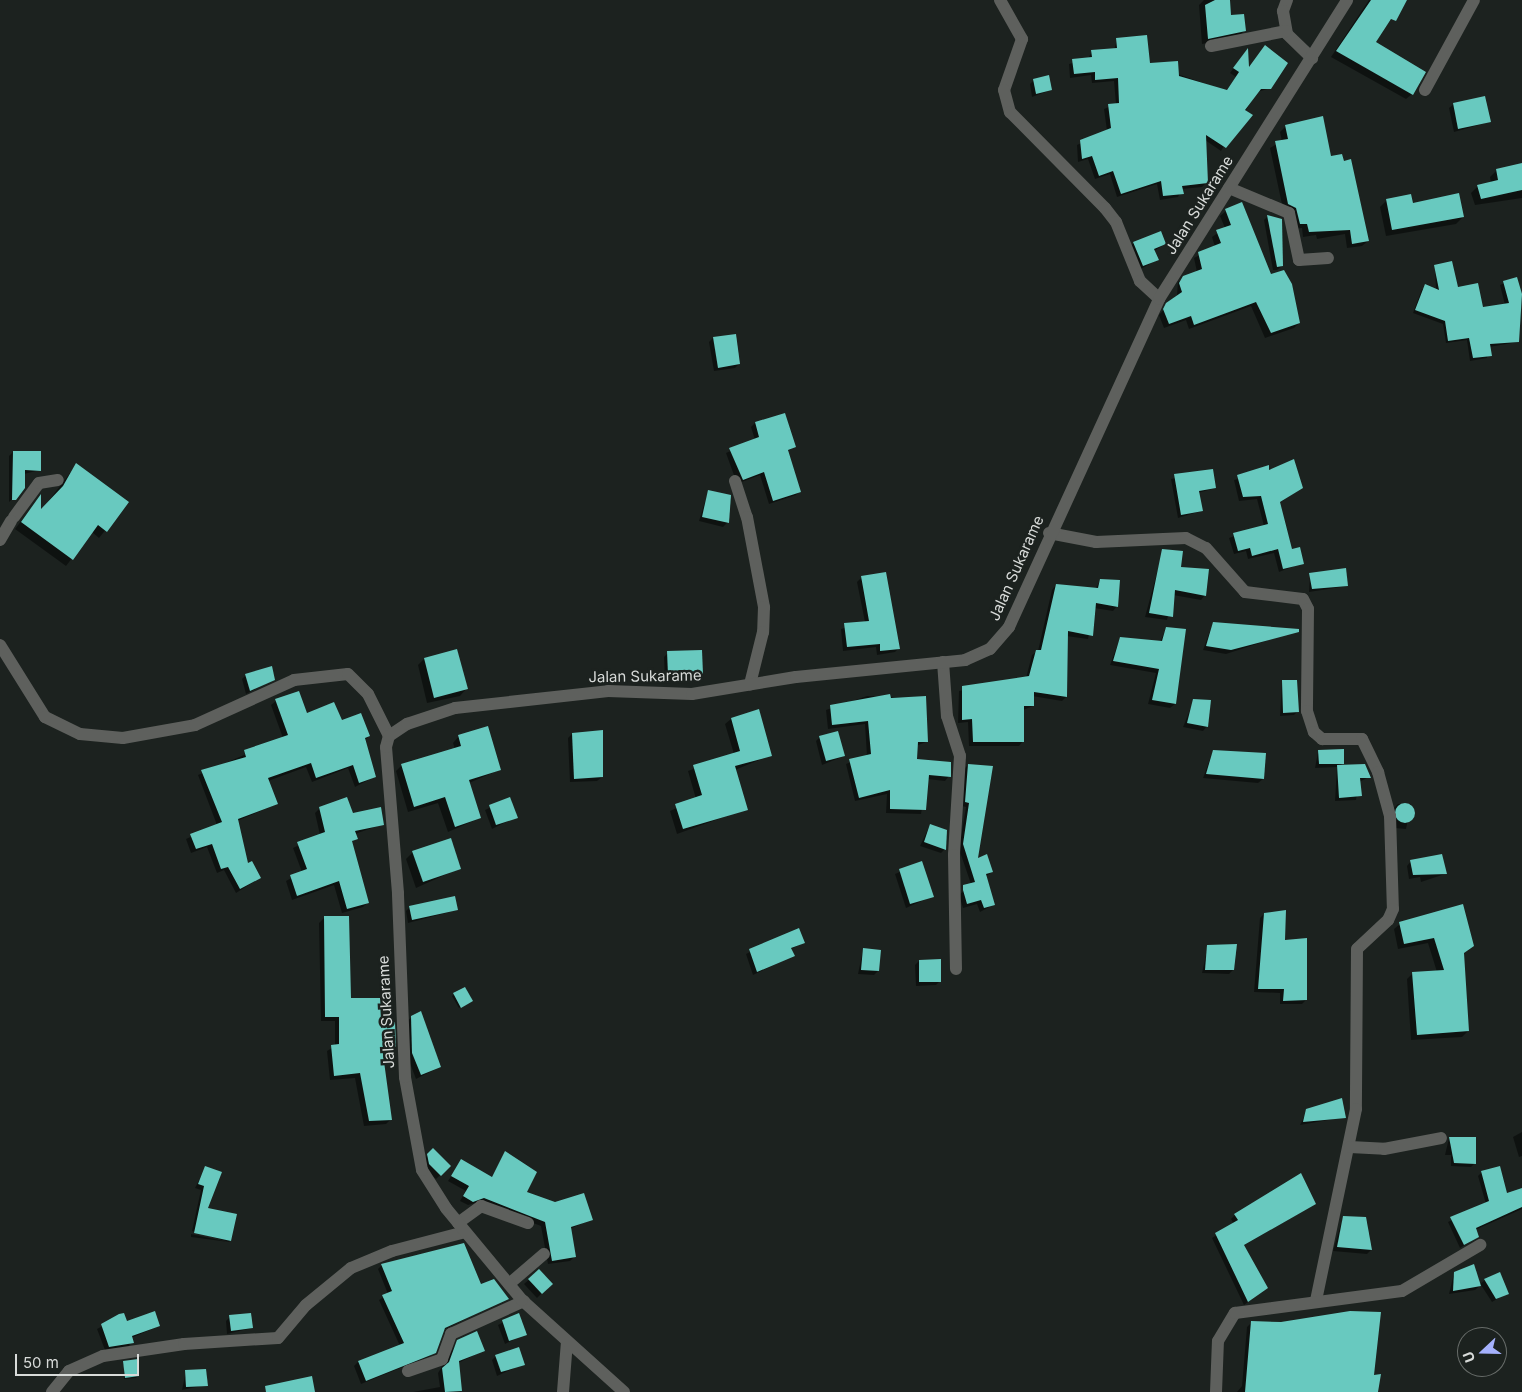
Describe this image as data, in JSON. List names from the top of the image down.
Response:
{
  "streets": {
    "street": ["Jalan Sukarame"]
  },
  "scale_bar": "50 m",
  "north": "left"
}
